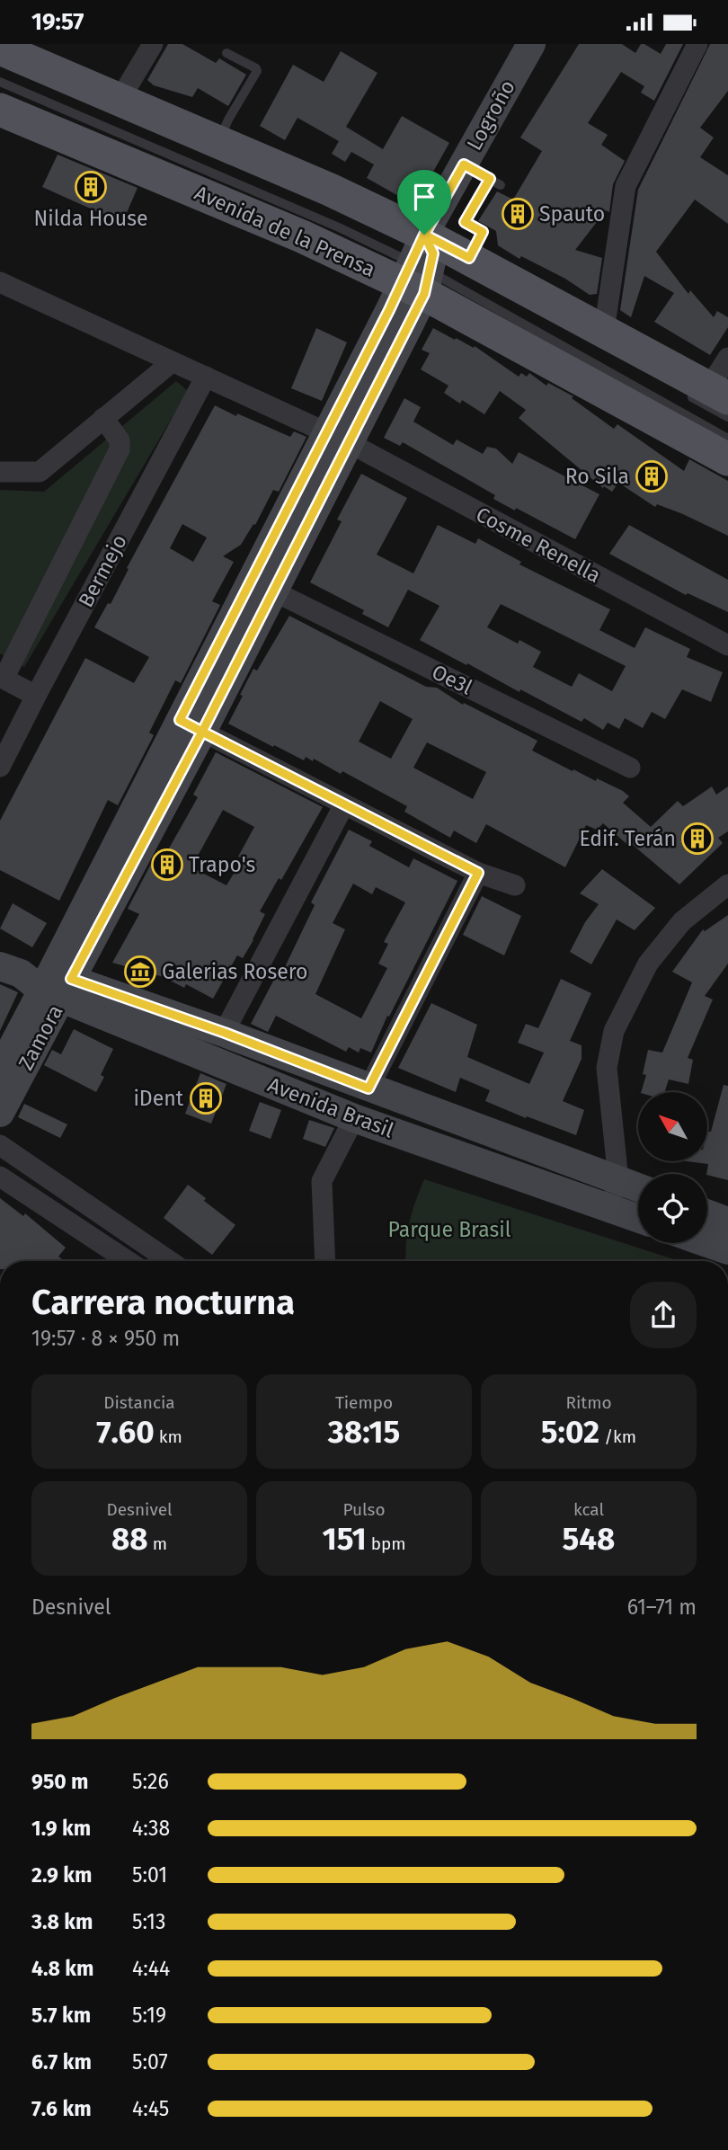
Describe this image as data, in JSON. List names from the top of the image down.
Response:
{
  "streets": {
    "main road": ["Avenida de la Prensa"],
    "street": [
      "Logroño",
      "Cosme Renella",
      "Bermejo",
      "Oe3l",
      "Zamora",
      "Avenida Brasil"
    ]
  },
  "crossings": [
    ["Logroño", "Avenida de la Prensa"],
    ["Logroño", "Zamora"],
    ["Avenida de la Prensa", "Zamora"],
    ["Cosme Renella", "Bermejo"],
    ["Cosme Renella", "Zamora"],
    ["Oe3l", "Zamora"],
    ["Zamora", "Avenida Brasil"]
  ],
  "parks": ["Parque Brasil"],
  "places": {
    "building": [
      "Nilda House",
      "Spauto",
      "Ro Sila",
      "Edif. Terán",
      "Trapo's",
      "iDent"
    ],
    "museum": ["Galerias Rosero"]
  },
  "north": "top left",
  "page": {
    "status": "19:57",
    "heading": ["Carrera nocturna", "19:57 · 8 × 950 m"],
    "stats": [
      ["Distancia", "7.60 km"],
      ["Tiempo", "38:15"],
      ["Ritmo", "5:02 /km"],
      ["Desnivel", "88 m"],
      ["Pulso", "151 bpm"],
      ["kcal", "548"]
    ],
    "chart": ["Desnivel", "61–71 m"],
    "list": [
      {
        "name": "950 m",
        "note": "5:26"
      },
      {
        "name": "1.9 km",
        "note": "4:38"
      },
      {
        "name": "2.9 km",
        "note": "5:01"
      },
      {
        "name": "3.8 km",
        "note": "5:13"
      },
      {
        "name": "4.8 km",
        "note": "4:44"
      },
      {
        "name": "5.7 km",
        "note": "5:19"
      },
      {
        "name": "6.7 km",
        "note": "5:07"
      },
      {
        "name": "7.6 km",
        "note": "4:45"
      }
    ]
  }
}
